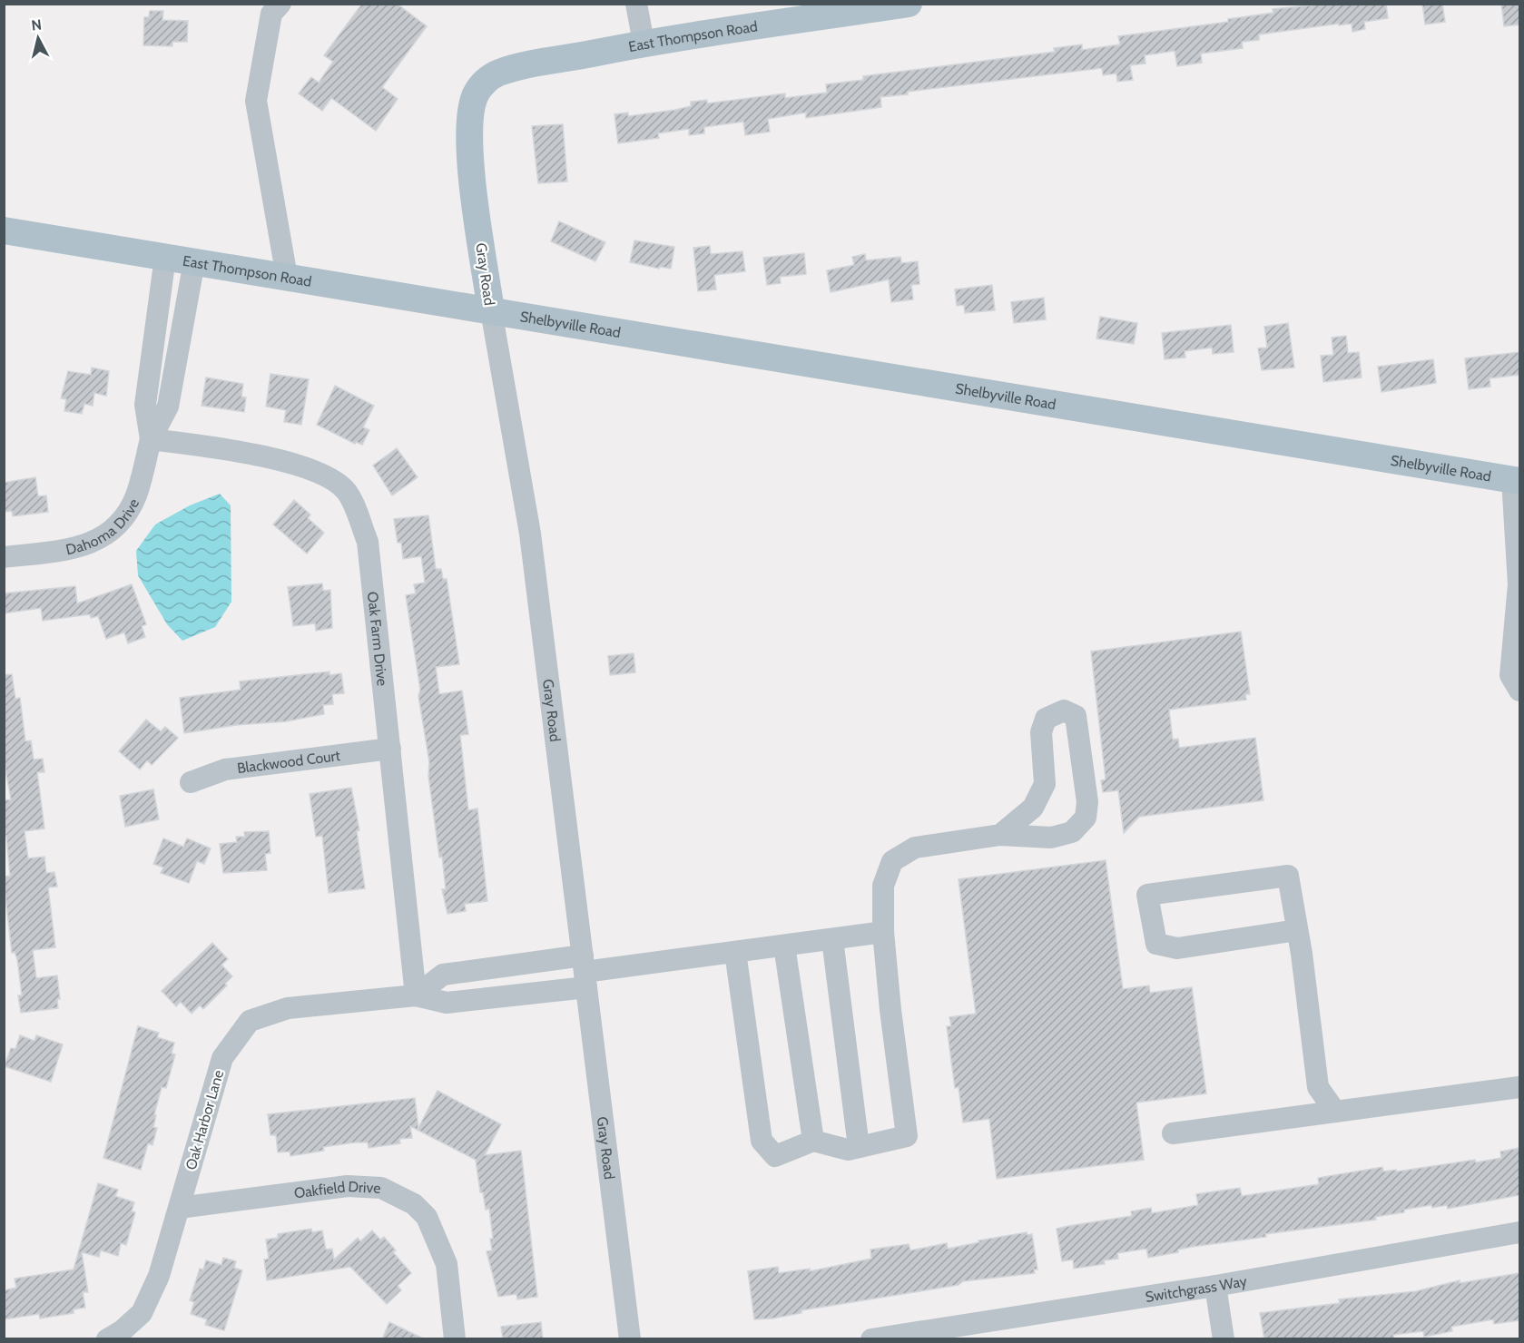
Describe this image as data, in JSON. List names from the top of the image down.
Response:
{
  "streets": {
    "main road": ["East Thompson Road", "Gray Road", "Shelbyville Road"],
    "street": [
      "Dahoma Drive",
      "Oak Farm Drive",
      "Blackwood Court",
      "Oak Harbor Lane",
      "Oakfield Drive",
      "Switchgrass Way"
    ]
  },
  "crossings": [
    ["East Thompson Road", "Gray Road"],
    ["East Thompson Road", "Shelbyville Road"],
    ["East Thompson Road", "Dahoma Drive"],
    ["Gray Road", "Shelbyville Road"],
    ["Gray Road", "Oak Harbor Lane"],
    ["Dahoma Drive", "Oak Farm Drive"],
    ["Oak Farm Drive", "Blackwood Court"],
    ["Oak Farm Drive", "Oak Harbor Lane"],
    ["Oak Harbor Lane", "Oakfield Drive"]
  ],
  "north": "top"
}
